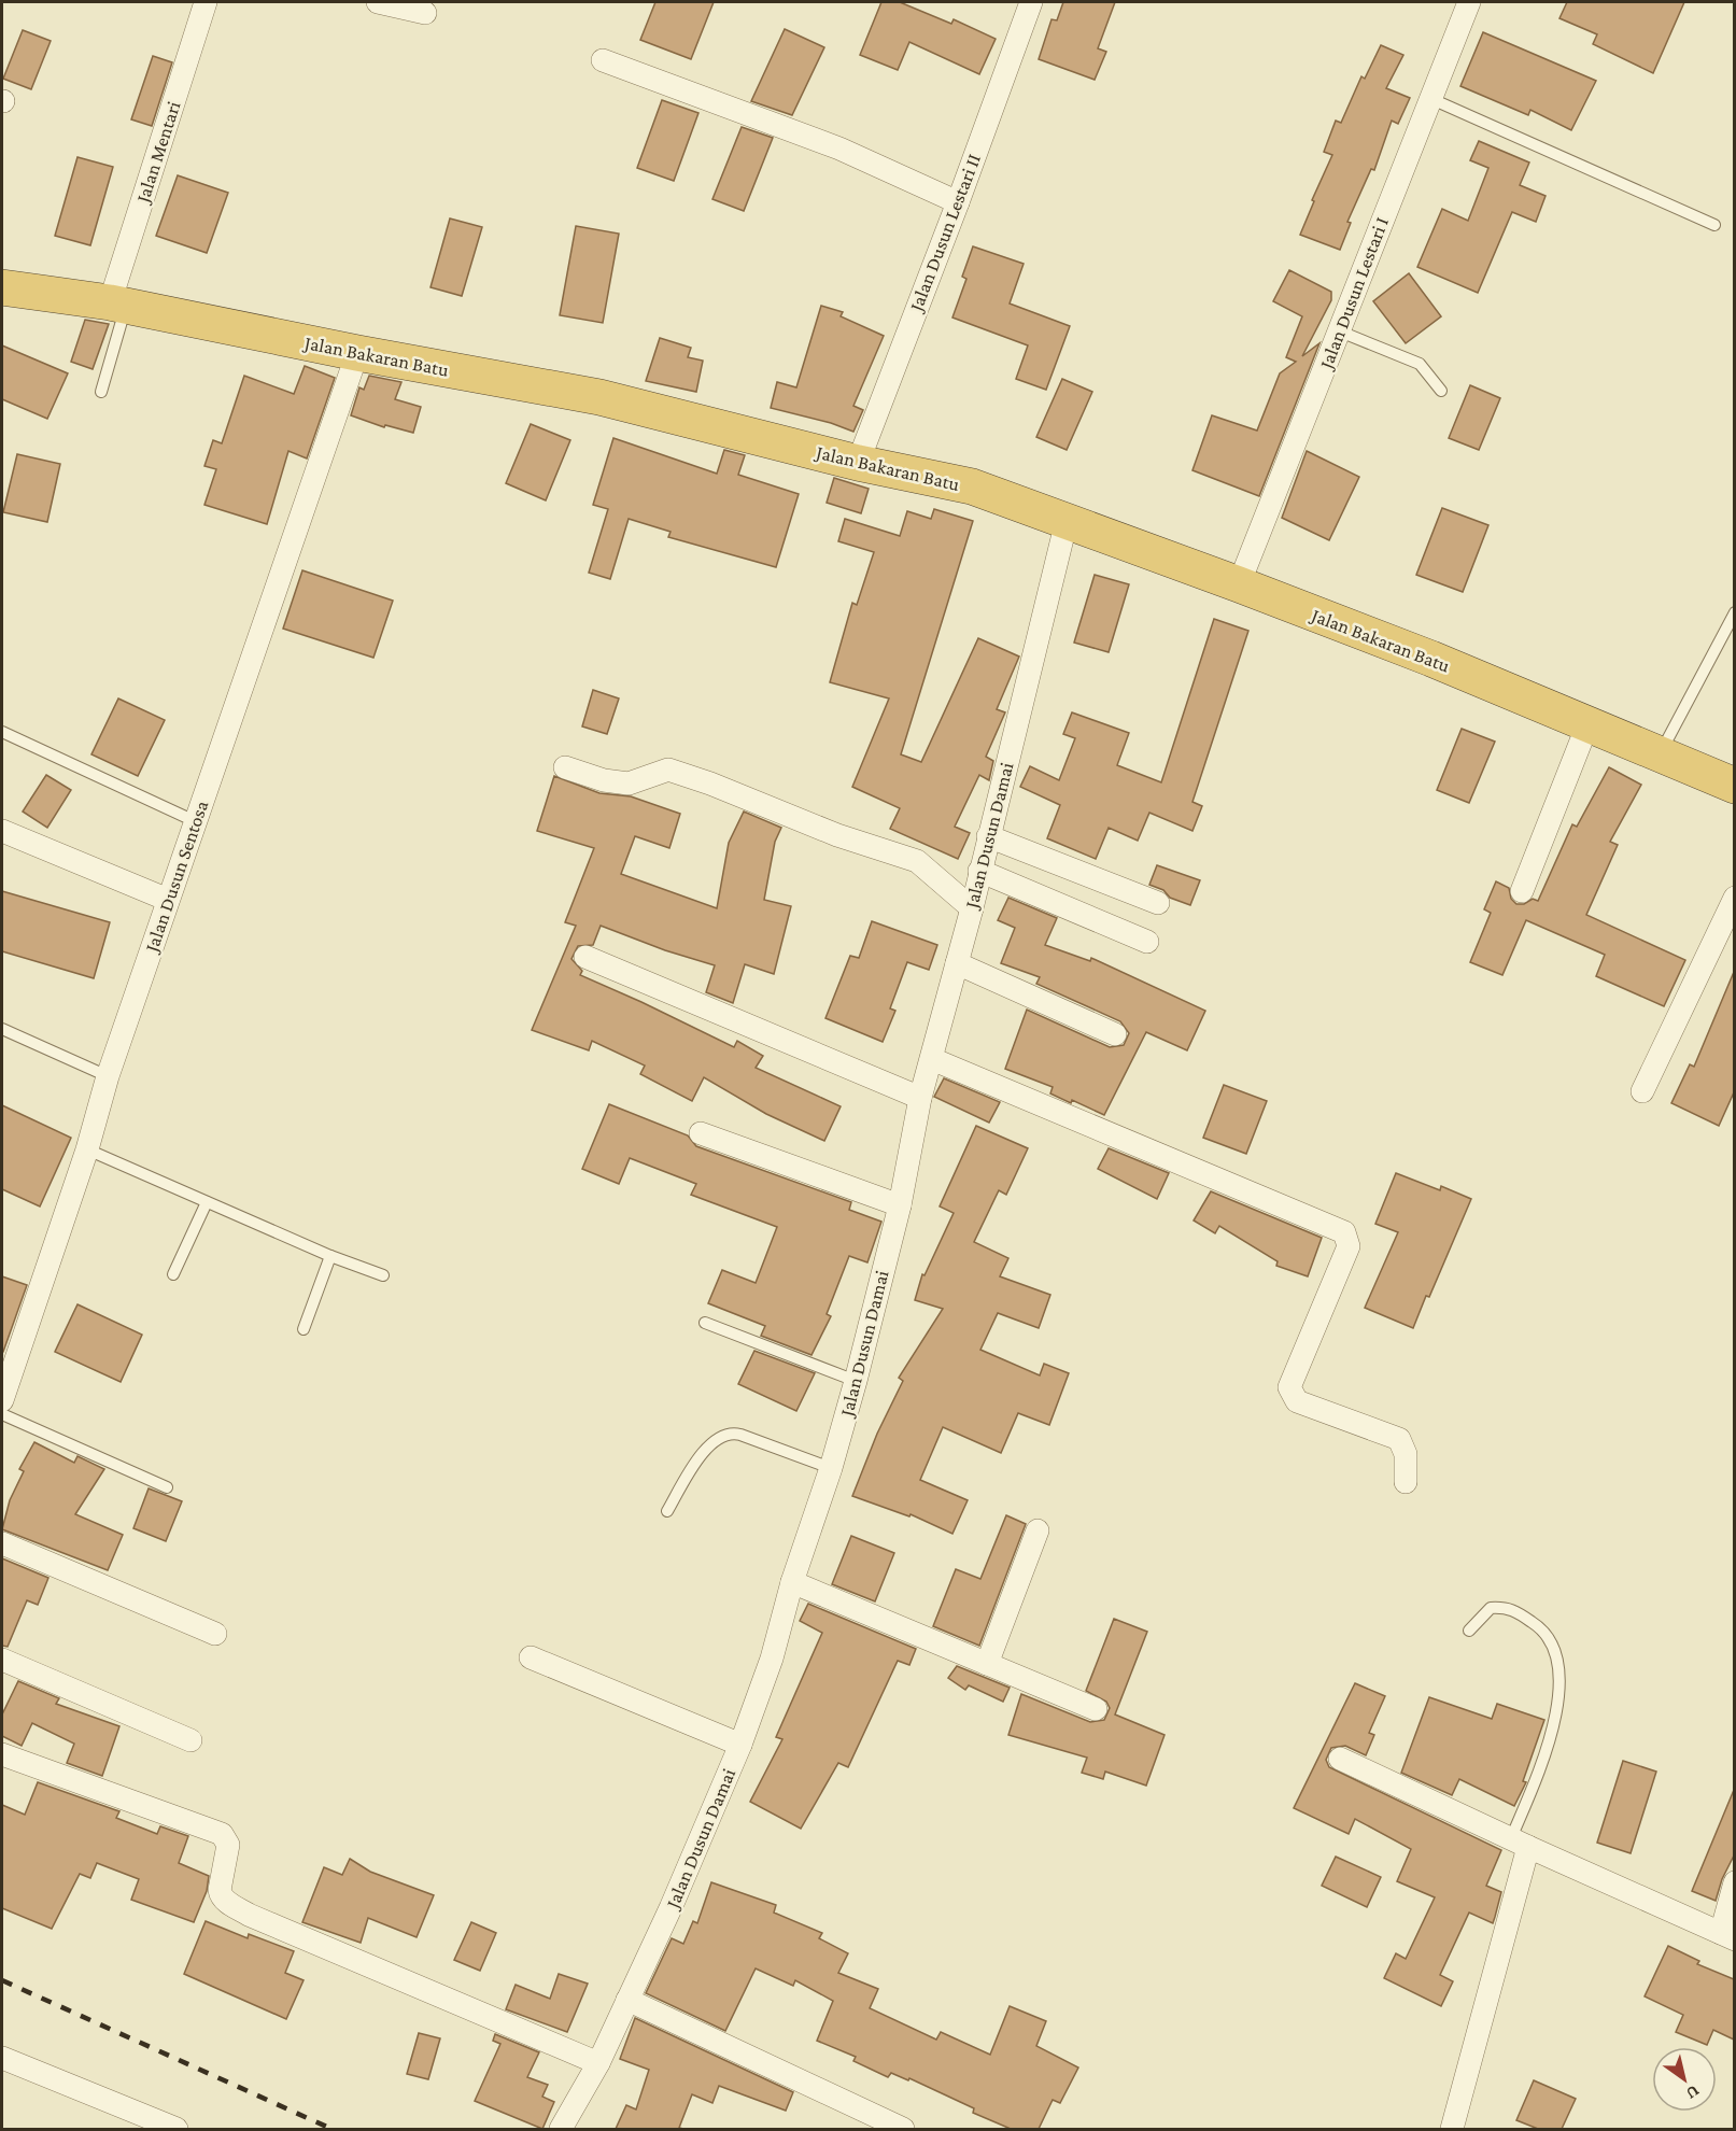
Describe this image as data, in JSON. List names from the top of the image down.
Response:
{
  "streets": {
    "highway": ["Jalan Bakaran Batu"],
    "street": [
      "Jalan Mentari",
      "Jalan Dusun Lestari II",
      "Jalan Dusun Lestari I",
      "Jalan Dusun Damai",
      "Jalan Dusun Sentosa"
    ]
  },
  "crossings": [
    ["Jalan Mentari", "Jalan Bakaran Batu"],
    ["Jalan Dusun Lestari II", "Jalan Bakaran Batu"],
    ["Jalan Dusun Lestari I", "Jalan Bakaran Batu"],
    ["Jalan Bakaran Batu", "Jalan Dusun Damai"],
    ["Jalan Bakaran Batu", "Jalan Dusun Sentosa"]
  ],
  "north": "bottom right"
}
